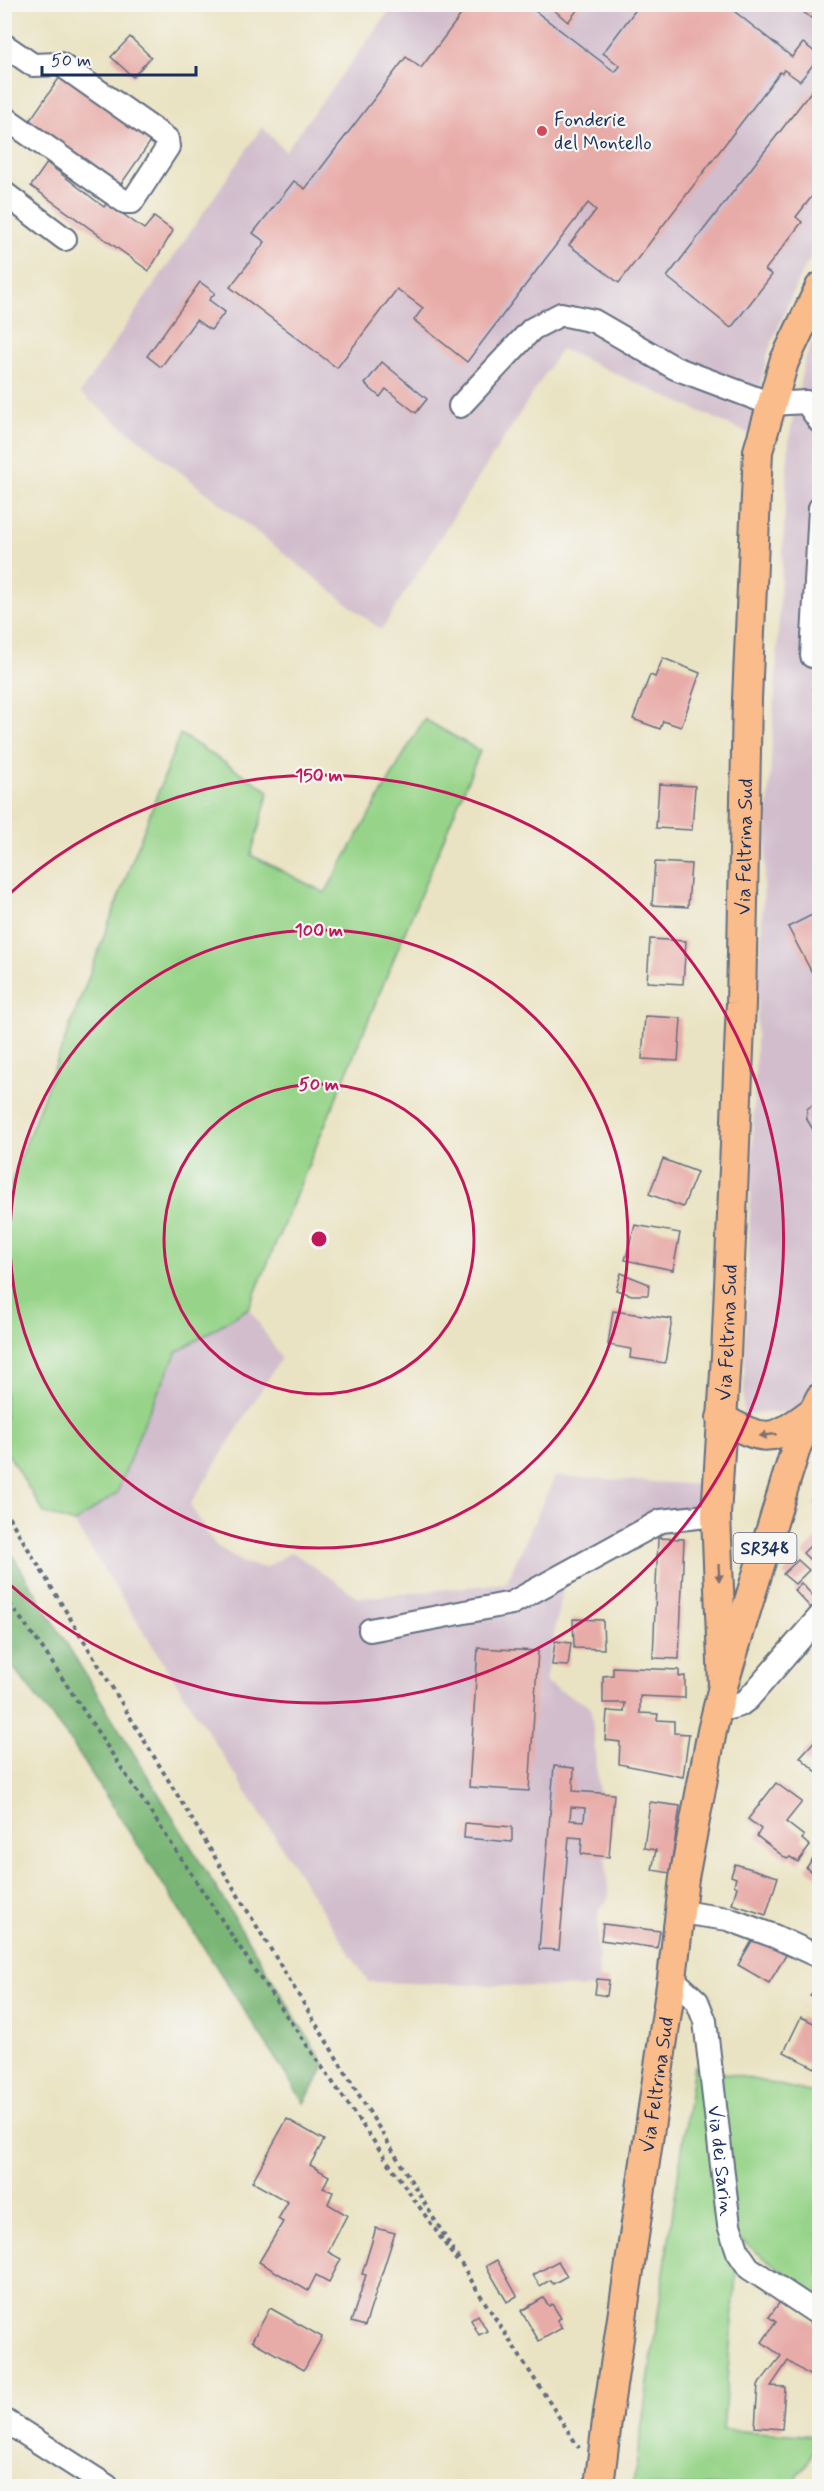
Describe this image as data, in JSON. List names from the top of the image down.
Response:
{
  "streets": {
    "main road": ["Via Feltrina Sud", "SR348"],
    "street": ["Via dei Sarin"]
  },
  "crossings": [
    ["Via Feltrina Sud", "SR348"],
    ["Via Feltrina Sud", "Via dei Sarin"]
  ],
  "places": ["Fonderie del Montello"],
  "scale_bar": "50 m",
  "rings": ["150 m", "100 m", "50 m"]
}
